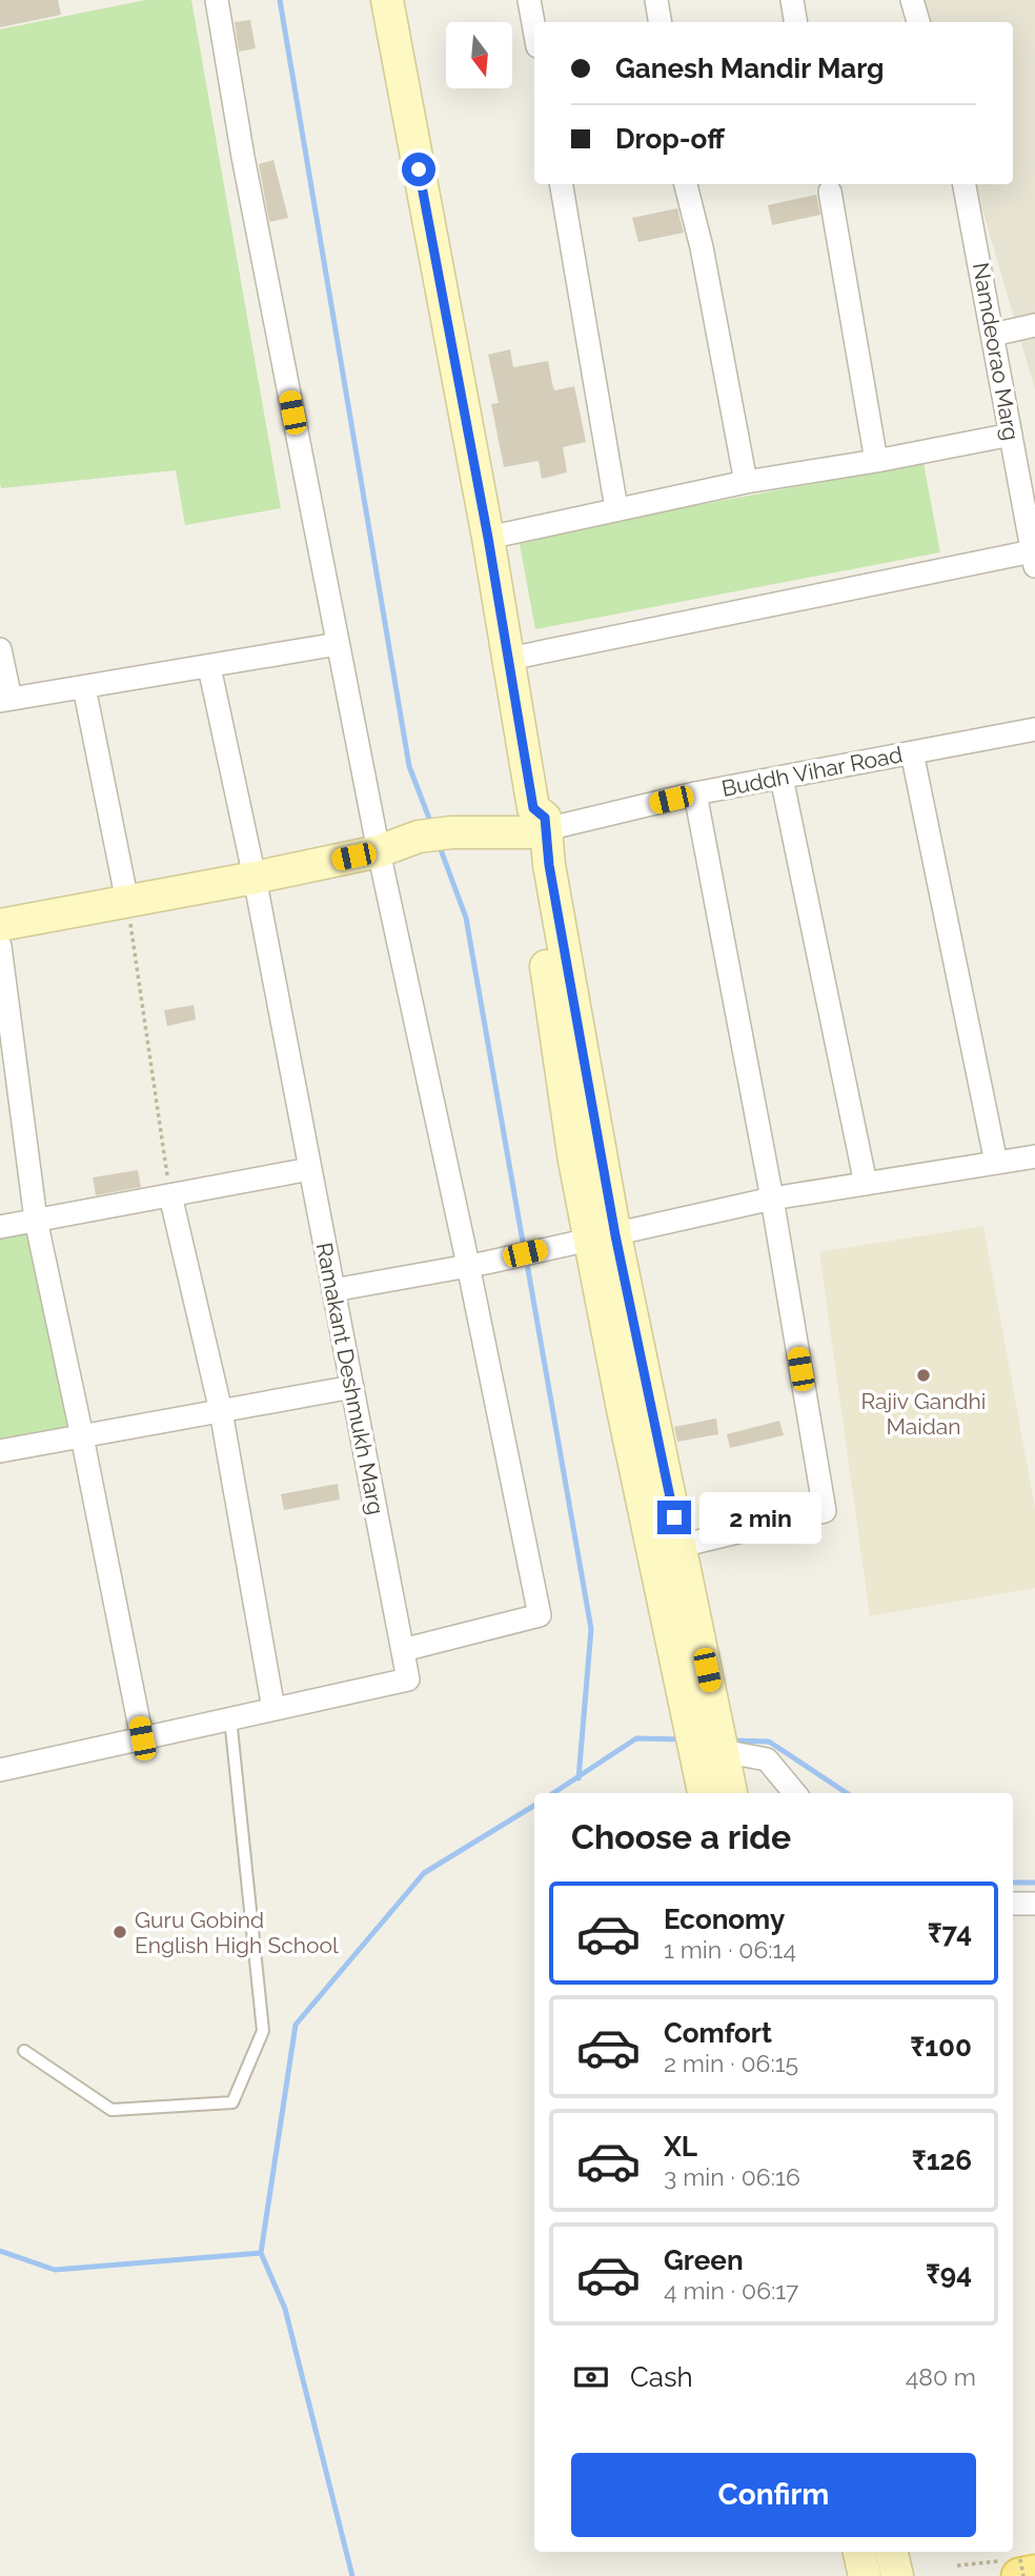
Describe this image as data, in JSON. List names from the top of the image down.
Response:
{
  "streets": {
    "street": ["Namdeorao Marg", "Buddh Vihar Road", "Ramakant Deshmukh Marg"]
  },
  "places": ["Rajiv Gandhi Maidan", "Guru Gobind English High School"],
  "north": "bottom",
  "page": {
    "banner": ["Ganesh Mandir Marg", "Drop-off"],
    "bubble": "2 min",
    "heading": "Choose a ride",
    "list": [
      {
        "name": "Economy",
        "note": "1 min · 06:14",
        "value": "₹74"
      },
      {
        "name": "Comfort",
        "note": "2 min · 06:15",
        "value": "₹100"
      },
      {
        "name": "XL",
        "note": "3 min · 06:16",
        "value": "₹126"
      },
      {
        "name": "Green",
        "note": "4 min · 06:17",
        "value": "₹94"
      }
    ],
    "pay": ["Cash", "480 m"],
    "buttons": "Confirm"
  }
}
